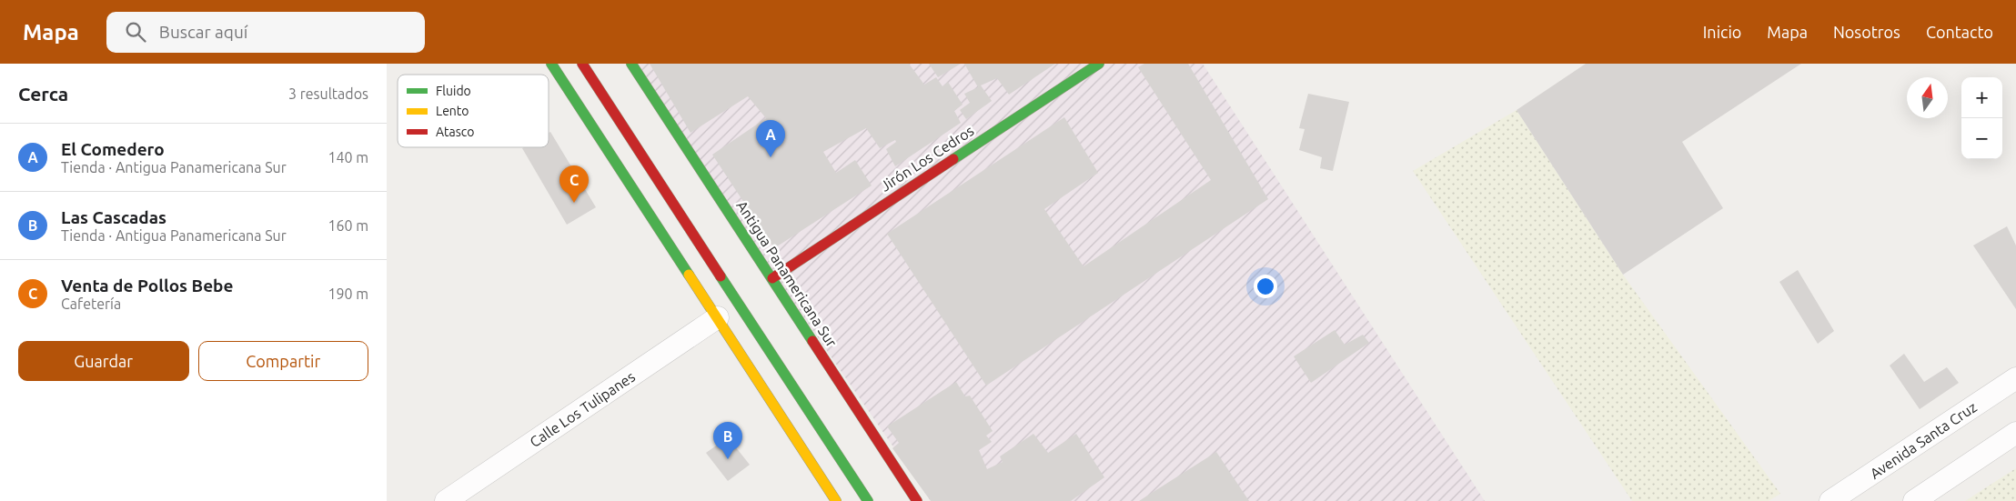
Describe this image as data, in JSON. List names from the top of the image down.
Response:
{
  "streets": {
    "main road": ["Jirón Los Cedros", "Antigua Panamericana Sur"],
    "street": ["Calle Los Tulipanes", "Avenida Santa Cruz"]
  },
  "crossings": [
    ["Jirón Los Cedros", "Antigua Panamericana Sur"]
  ],
  "legend": ["Fluido", "Lento", "Atasco"],
  "north": "top",
  "page": {
    "header": "Mapa",
    "search": "Buscar aquí",
    "nav": [
      "Inicio",
      "Mapa",
      "Nosotros",
      "Contacto"
    ],
    "heading": ["Cerca", "3 resultados"],
    "map_buttons": ["+", "−"],
    "pins": ["A", "C", "B"],
    "list": [
      {
        "mark": "A",
        "name": "El Comedero",
        "note": "Tienda · Antigua Panamericana Sur",
        "value": "140 m"
      },
      {
        "mark": "B",
        "name": "Las Cascadas",
        "note": "Tienda · Antigua Panamericana Sur",
        "value": "160 m"
      },
      {
        "mark": "C",
        "name": "Venta de Pollos Bebe",
        "note": "Cafetería",
        "value": "190 m"
      }
    ],
    "buttons": ["Guardar", "Compartir"]
  }
}
